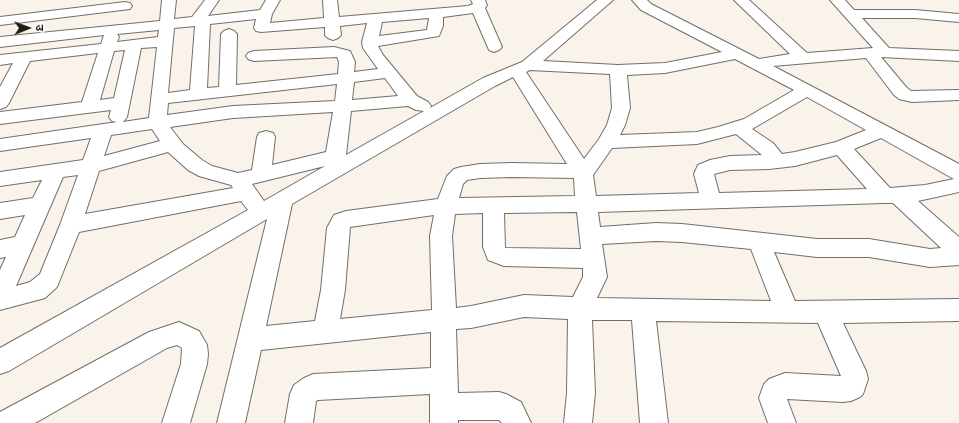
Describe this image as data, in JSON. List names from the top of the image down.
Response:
{
  "north": "right"
}
